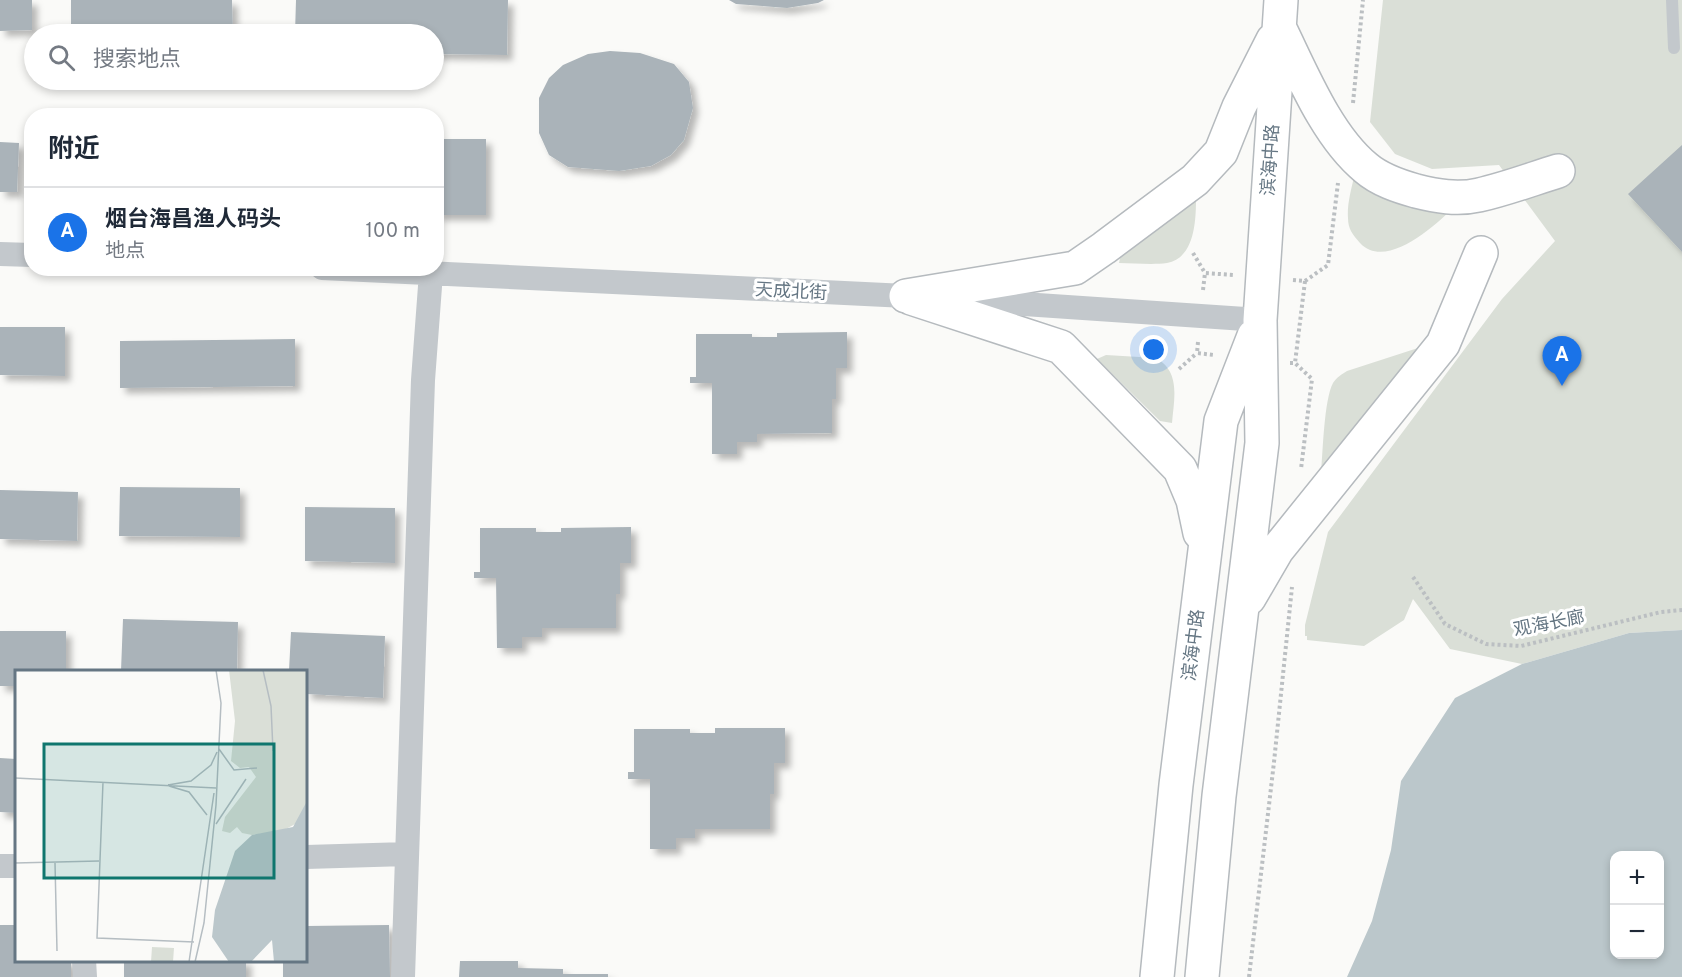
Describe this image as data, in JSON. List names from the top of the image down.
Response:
{
  "streets": {
    "main road": ["滨海中路"],
    "street": ["天成北街"],
    "path": ["观海长廊"]
  },
  "crossings": [
    ["滨海中路", "天成北街"]
  ],
  "page": {
    "search": "搜索地点",
    "heading": "附近",
    "list": [
      {
        "mark": "A",
        "name": "烟台海昌渔人码头",
        "note": "地点",
        "value": "100 m"
      }
    ],
    "pins": "A",
    "map_buttons": ["+", "−"]
  }
}
